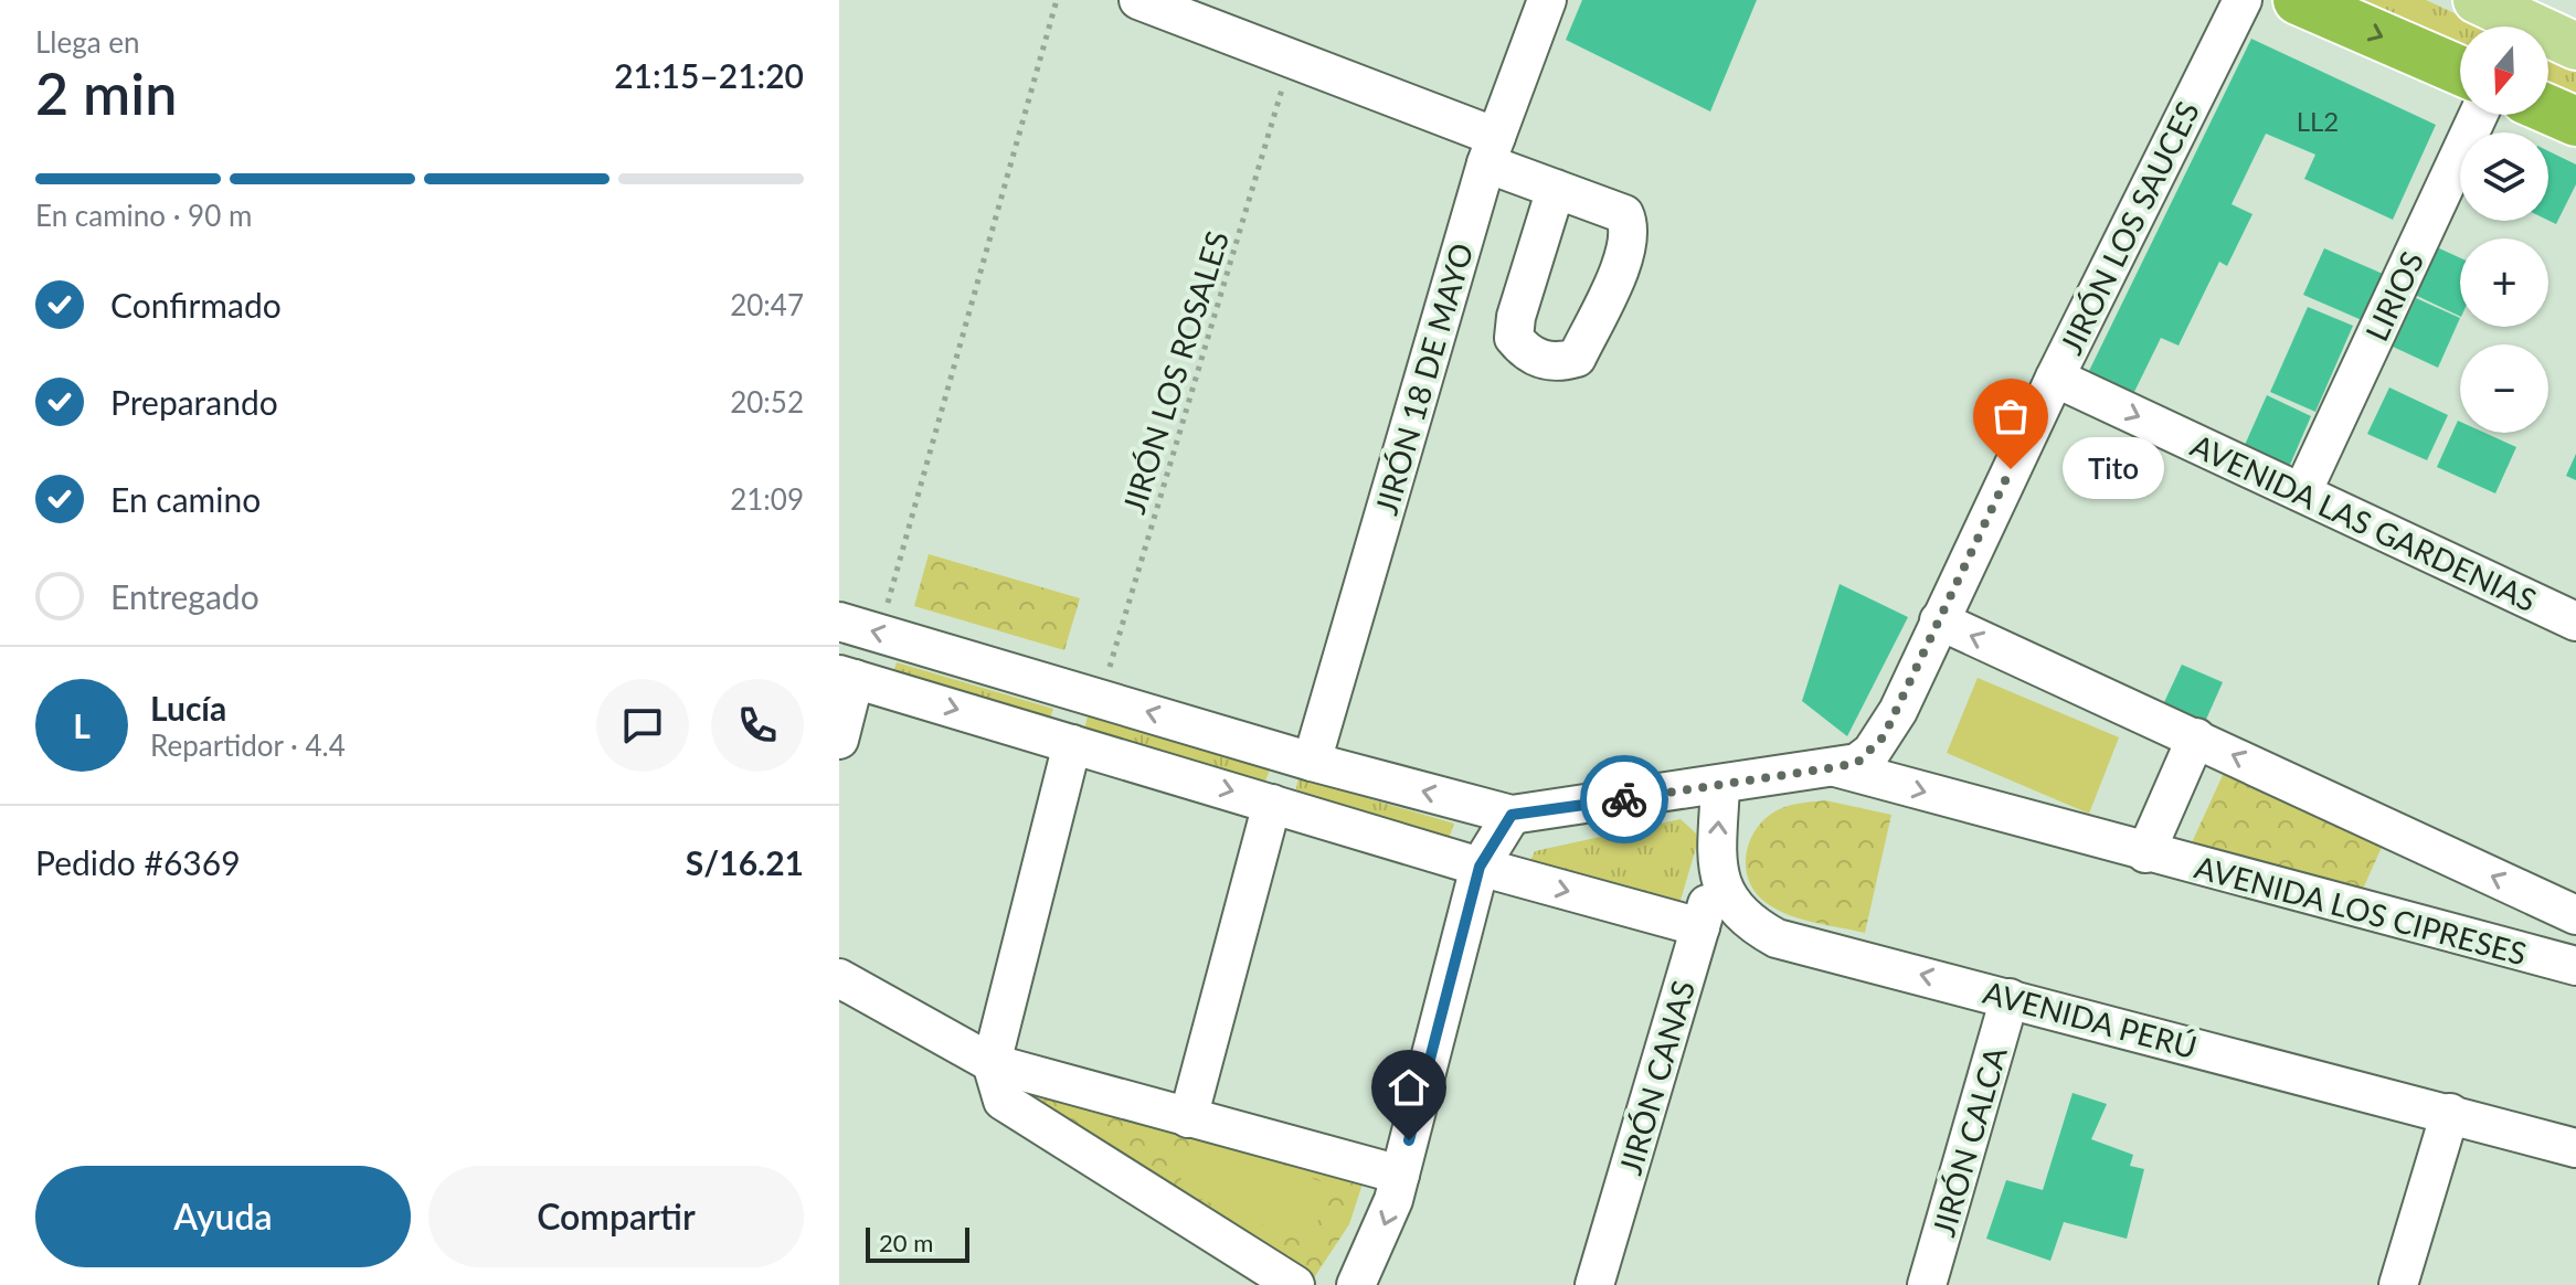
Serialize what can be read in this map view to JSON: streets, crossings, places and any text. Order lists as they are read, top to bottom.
{
  "streets": {
    "street": [
      "JIRÓN LOS SAUCES",
      "LIRIOS",
      "JIRÓN 18 DE MAYO",
      "AVENIDA LAS GARDENIAS",
      "AVENIDA LOS CIPRESES",
      "AVENIDA PERÚ",
      "JIRÓN CANAS",
      "JIRÓN CALCA"
    ],
    "path": ["JIRÓN LOS ROSALES"]
  },
  "crossings": [
    ["JIRÓN LOS SAUCES", "AVENIDA LAS GARDENIAS"],
    ["JIRÓN LOS SAUCES", "AVENIDA LOS CIPRESES"],
    ["LIRIOS", "AVENIDA LAS GARDENIAS"],
    ["AVENIDA PERÚ", "JIRÓN CANAS"],
    ["AVENIDA PERÚ", "JIRÓN CALCA"]
  ],
  "one_way": ["AVENIDA LAS GARDENIAS"],
  "places": ["Tito"],
  "house_numbers": ["LL2"],
  "scale_bar": "20 m",
  "north": "bottom",
  "page": {
    "heading": ["2 min", "Llega en", "21:15–21:20"],
    "panel": [
      "Lucía",
      "Repartidor · 4.4",
      "Pedido #6369",
      "S/16.21"
    ],
    "map_buttons": ["+", "−"],
    "bar": "En camino · 90 m",
    "list": [
      ["Confirmado", "20:47"],
      ["Preparando", "20:52"],
      ["En camino", "21:09"],
      "Entregado"
    ],
    "bubble": "Tito",
    "round": "L",
    "buttons": ["Ayuda", "Compartir"],
    "scale": "20 m"
  }
}
